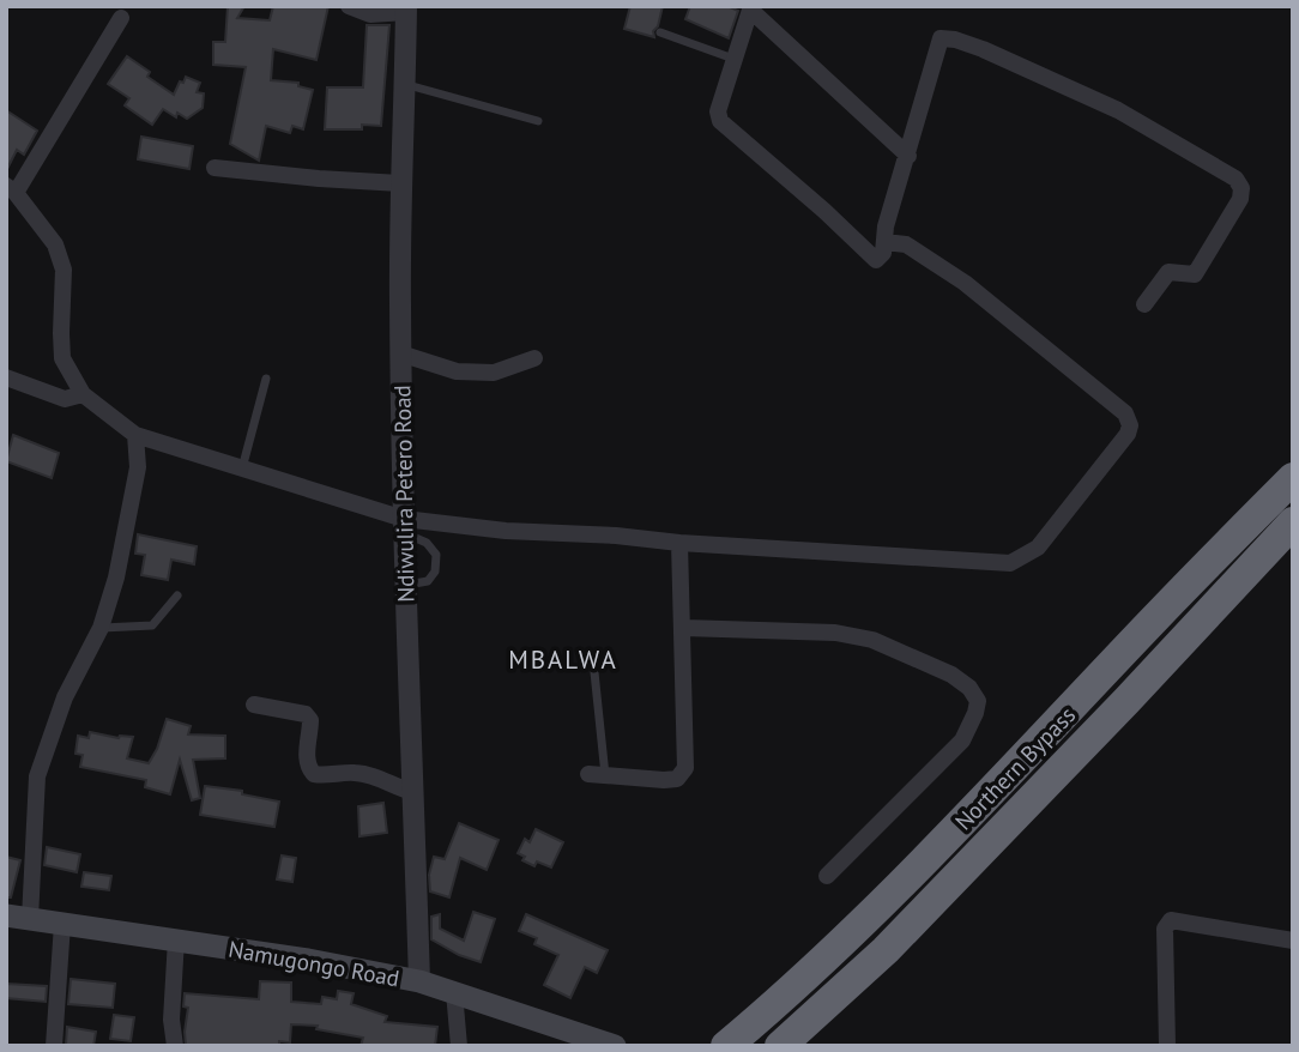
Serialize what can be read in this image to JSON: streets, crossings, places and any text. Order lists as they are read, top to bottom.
{
  "streets": {
    "highway": ["Northern Bypass"],
    "main road": ["Namugongo Road"],
    "street": ["Ndiwulira Petero Road"]
  },
  "crossings": [
    ["Ndiwulira Petero Road", "Namugongo Road"]
  ],
  "districts": ["MBALWA"]
}
